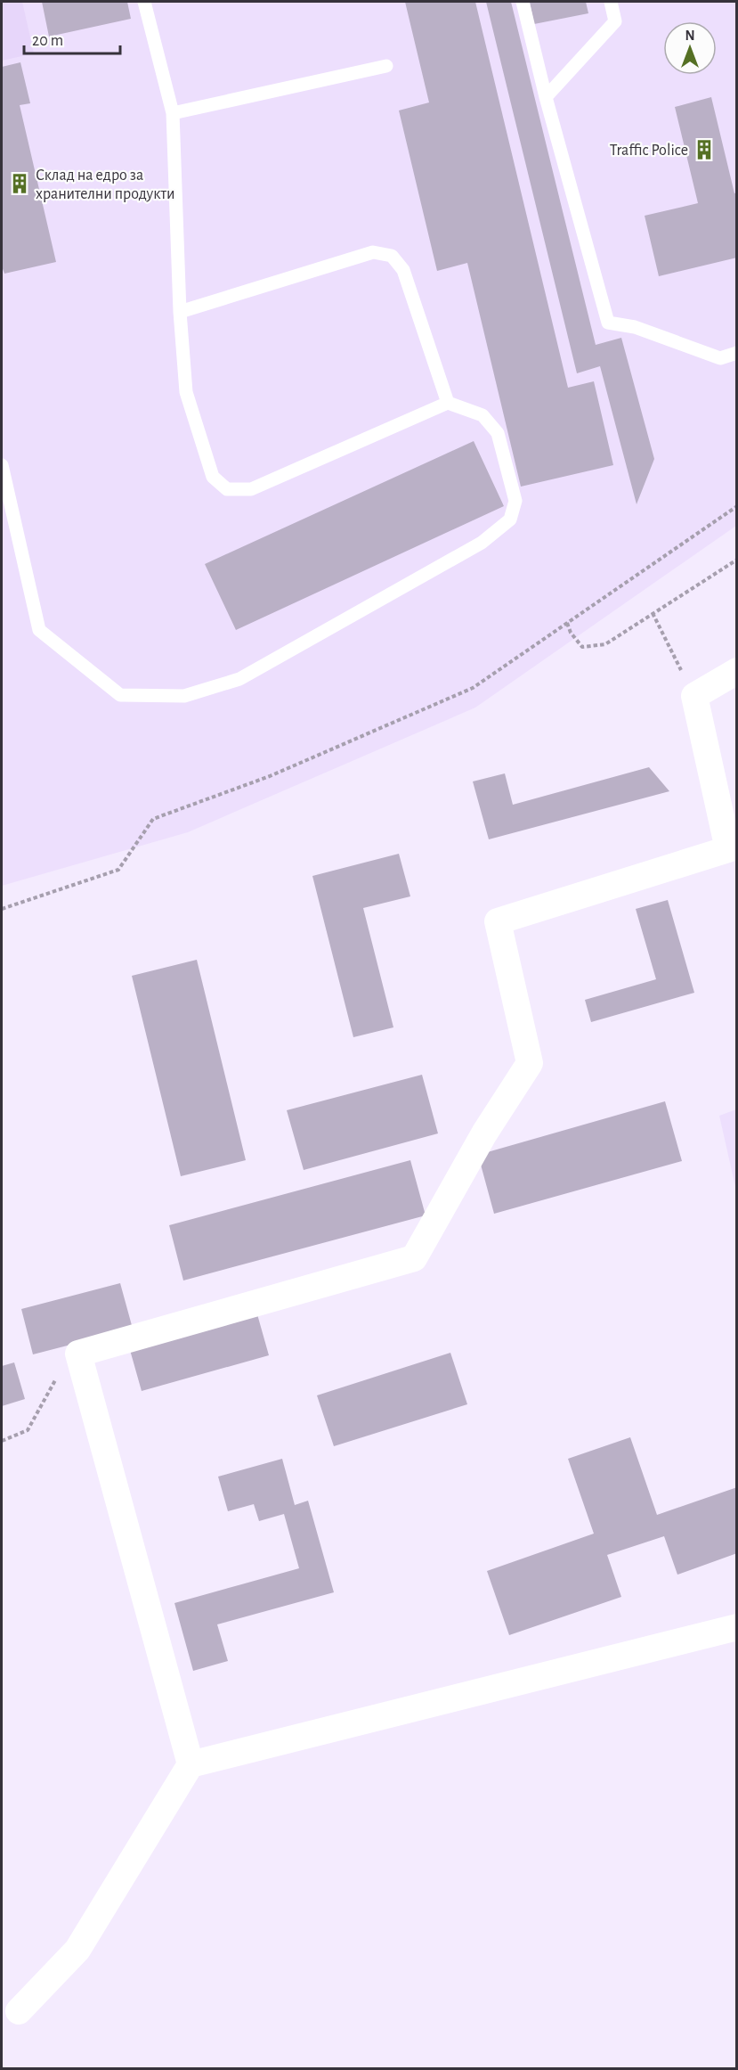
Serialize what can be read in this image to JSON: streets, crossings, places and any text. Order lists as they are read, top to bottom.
{
  "places": {
    "building": ["Traffic Police", "Склад на едро за хранителни продукти"]
  },
  "scale_bar": "20 m",
  "north": "top"
}
